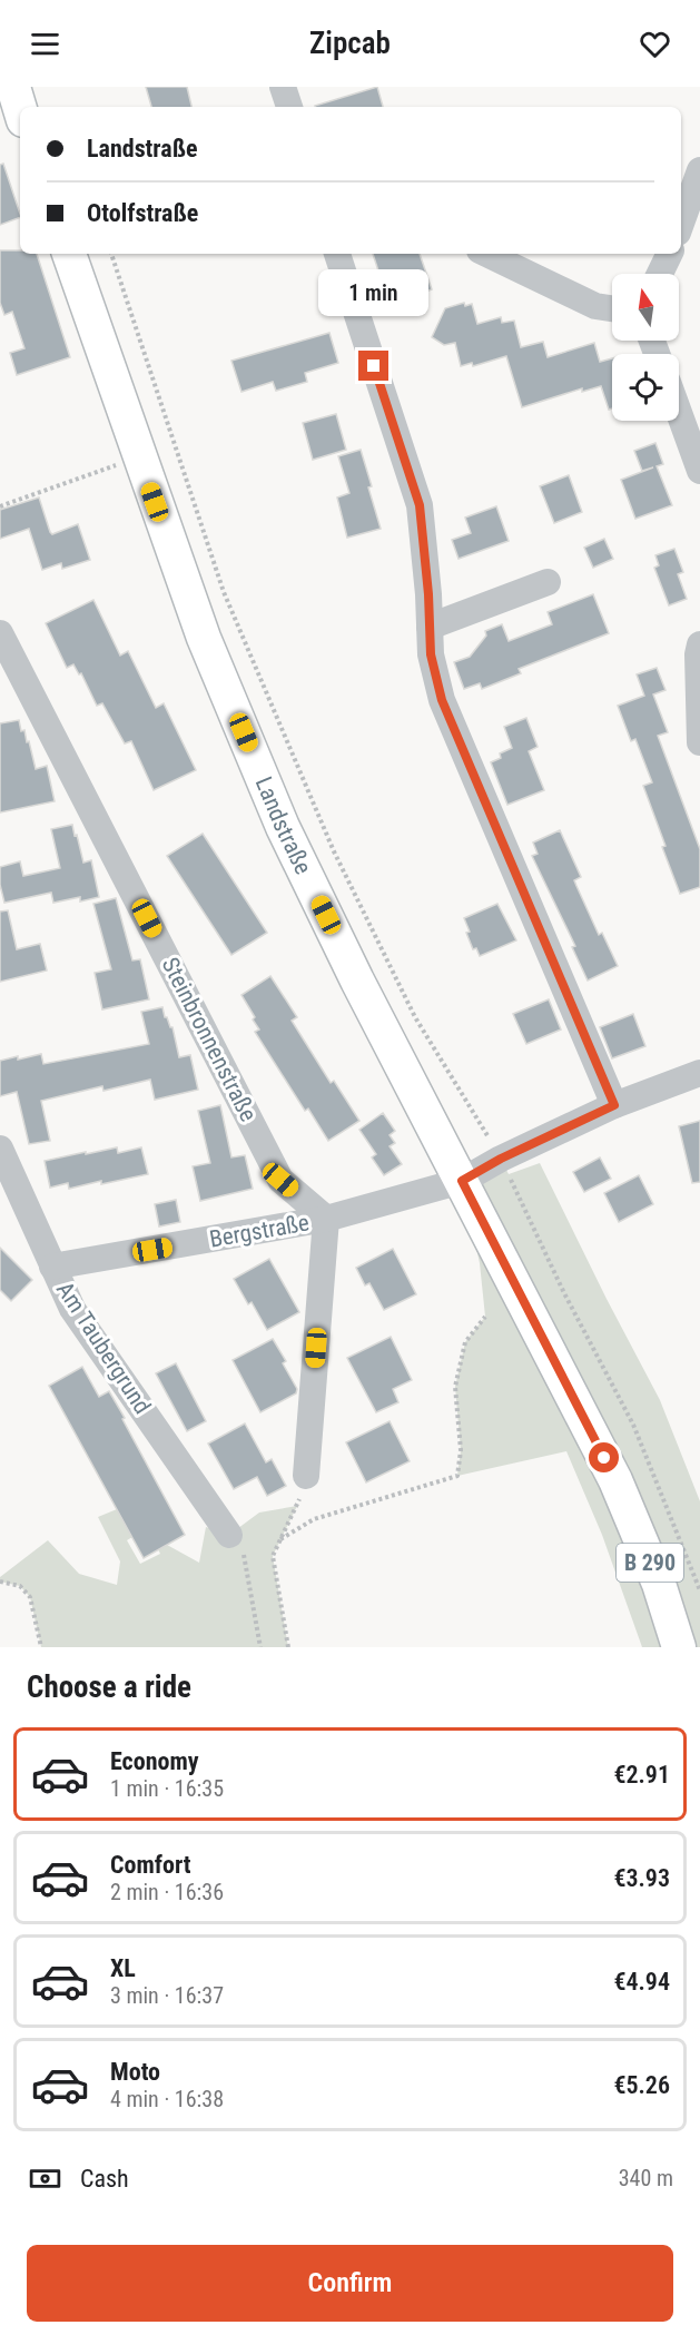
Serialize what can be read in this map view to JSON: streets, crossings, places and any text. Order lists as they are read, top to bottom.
{
  "streets": {
    "main road": ["Landstraße", "B 290"],
    "street": ["Steinbronnenstraße", "Bergstraße", "Am Taubergrund"]
  },
  "crossings": [
    ["Landstraße", "Bergstraße"],
    ["Steinbronnenstraße", "Bergstraße"],
    ["Bergstraße", "Am Taubergrund"]
  ],
  "north": "top",
  "page": {
    "header": "Zipcab",
    "banner": ["Landstraße", "Otolfstraße"],
    "bubble": "1 min",
    "heading": "Choose a ride",
    "list": [
      {
        "name": "Economy",
        "note": "1 min · 16:35",
        "value": "€2.91"
      },
      {
        "name": "Comfort",
        "note": "2 min · 16:36",
        "value": "€3.93"
      },
      {
        "name": "XL",
        "note": "3 min · 16:37",
        "value": "€4.94"
      },
      {
        "name": "Moto",
        "note": "4 min · 16:38",
        "value": "€5.26"
      }
    ],
    "pay": ["Cash", "340 m"],
    "buttons": "Confirm"
  }
}
